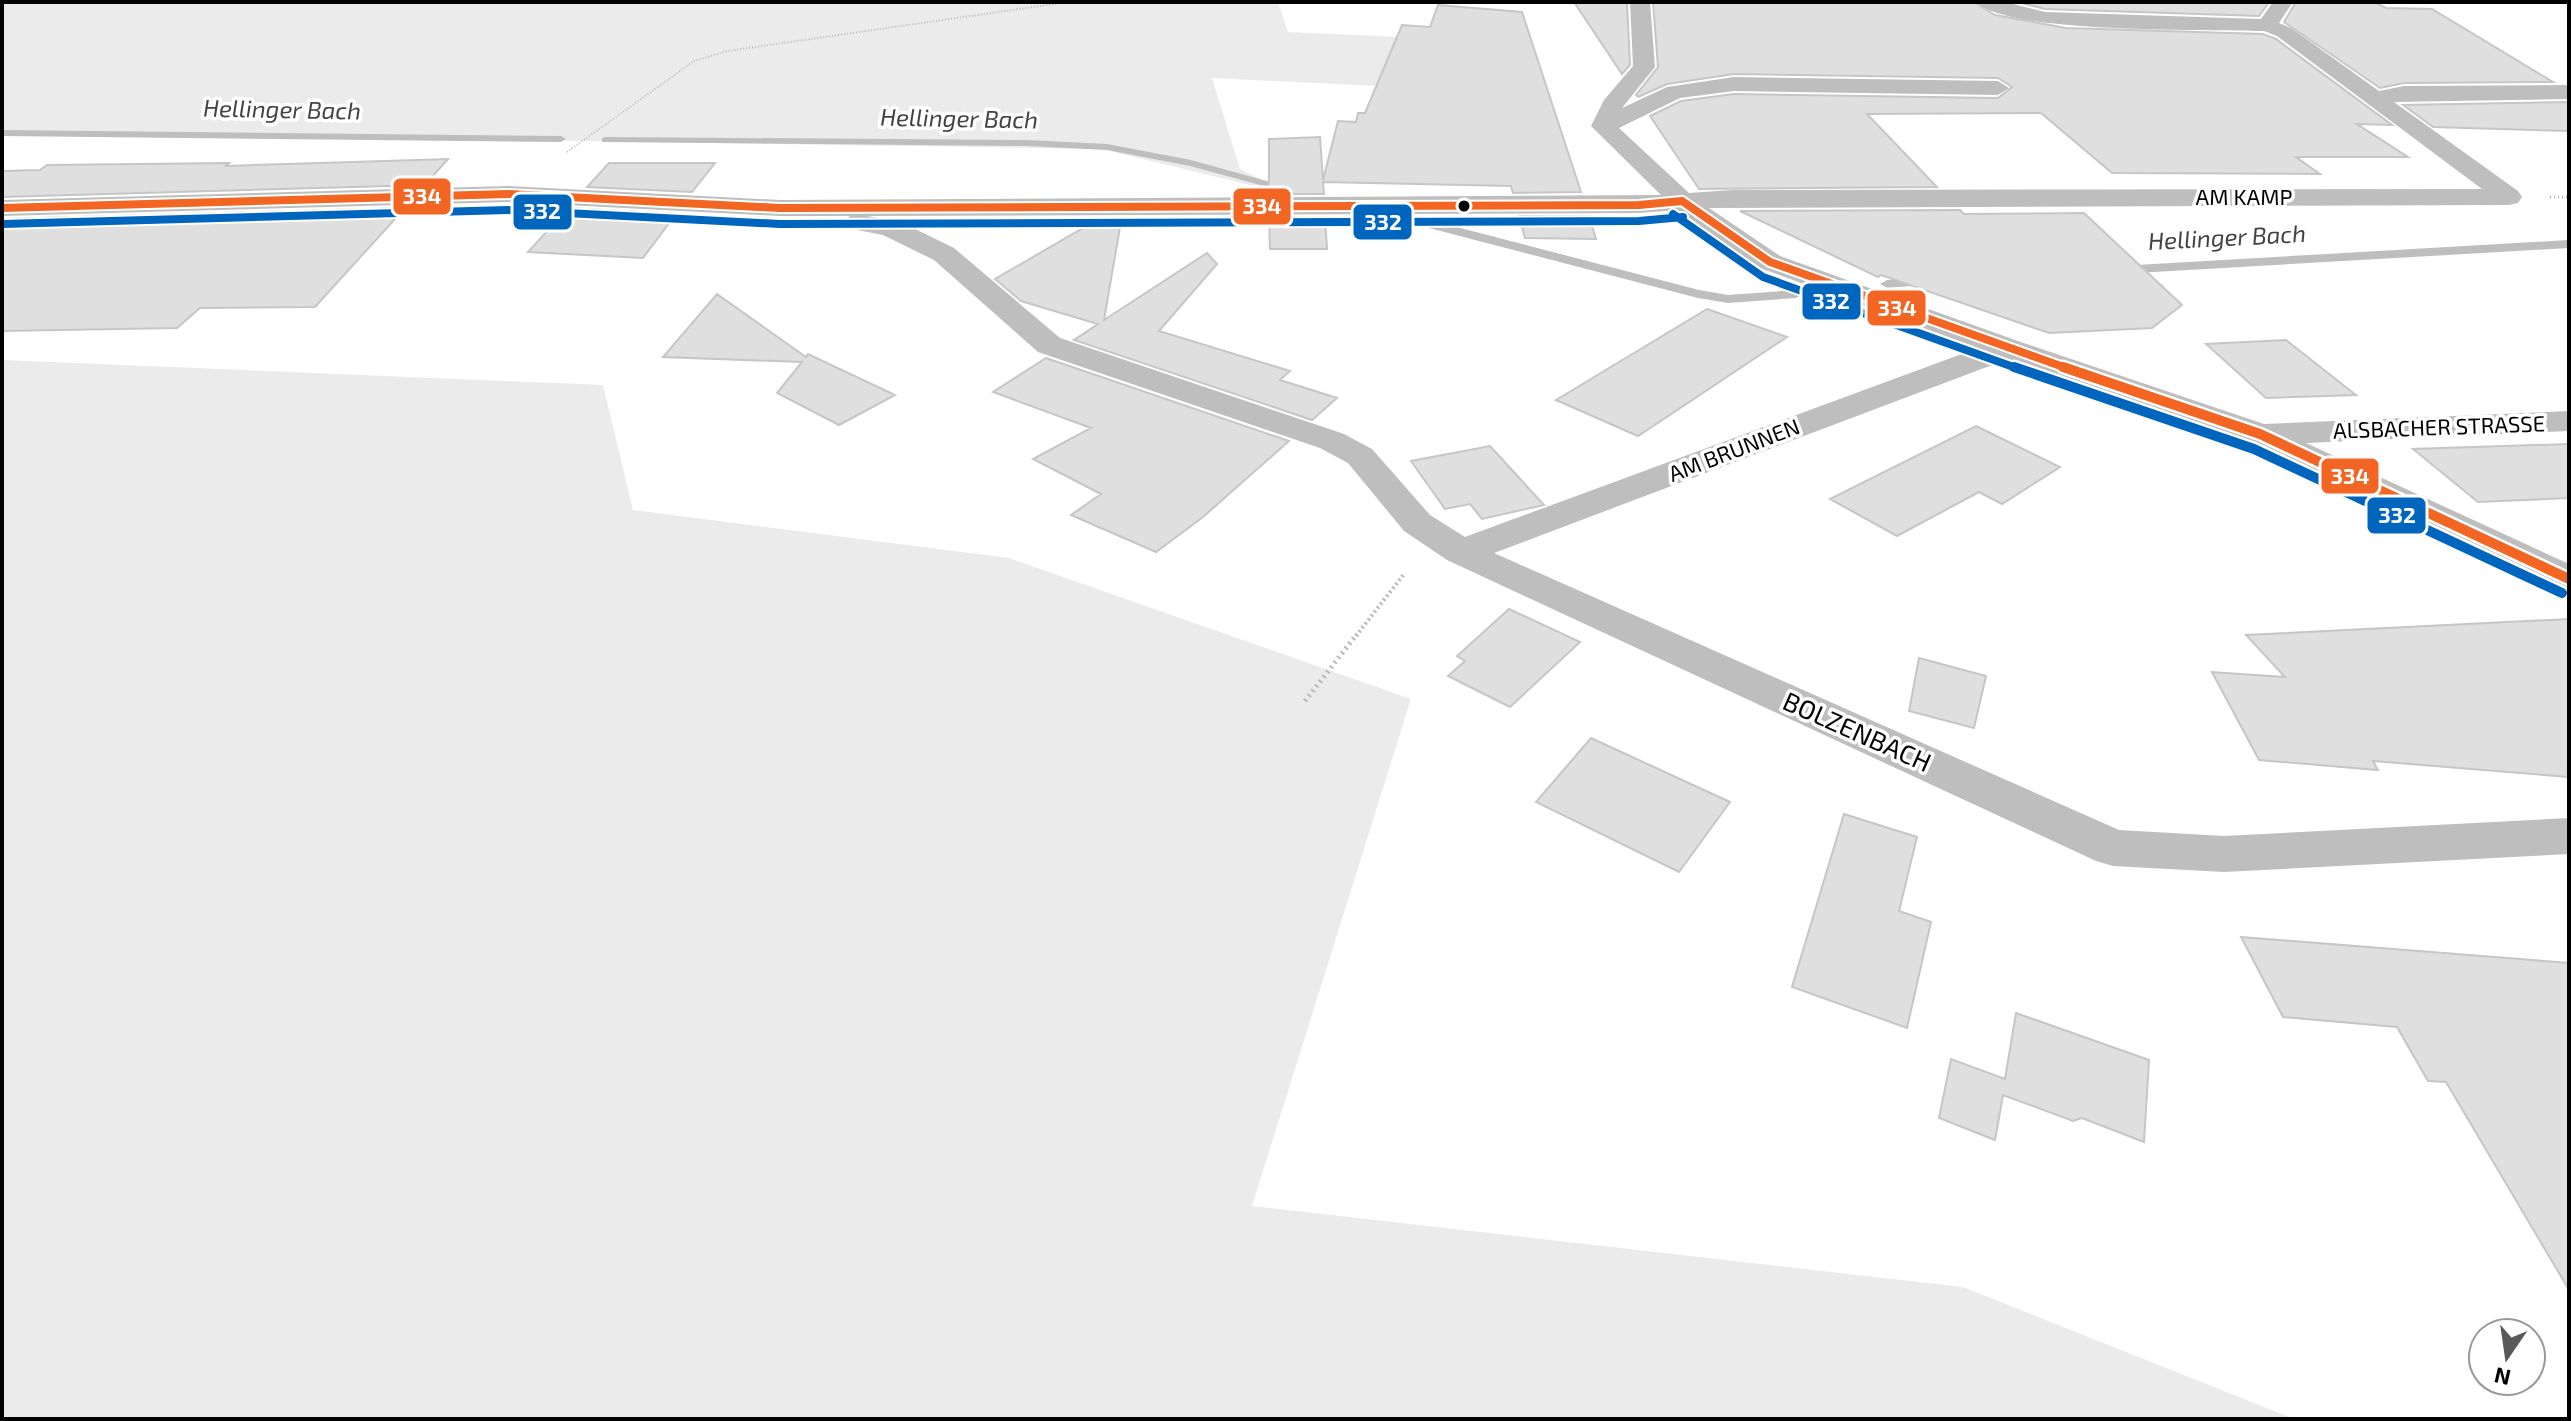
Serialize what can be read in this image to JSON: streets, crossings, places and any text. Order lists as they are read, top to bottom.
{
  "streets": {
    "street": [
      "AM KAMP",
      "ALSBACHER STRASSE",
      "AM BRUNNEN",
      "BOLZENBACH"
    ]
  },
  "crossings": [
    ["AM KAMP", "ALSBACHER STRASSE"],
    ["ALSBACHER STRASSE", "AM BRUNNEN"],
    ["AM BRUNNEN", "BOLZENBACH"]
  ],
  "water": ["Hellinger Bach"],
  "lines": ["transit line 334", "transit line 332"],
  "north": "bottom"
}
